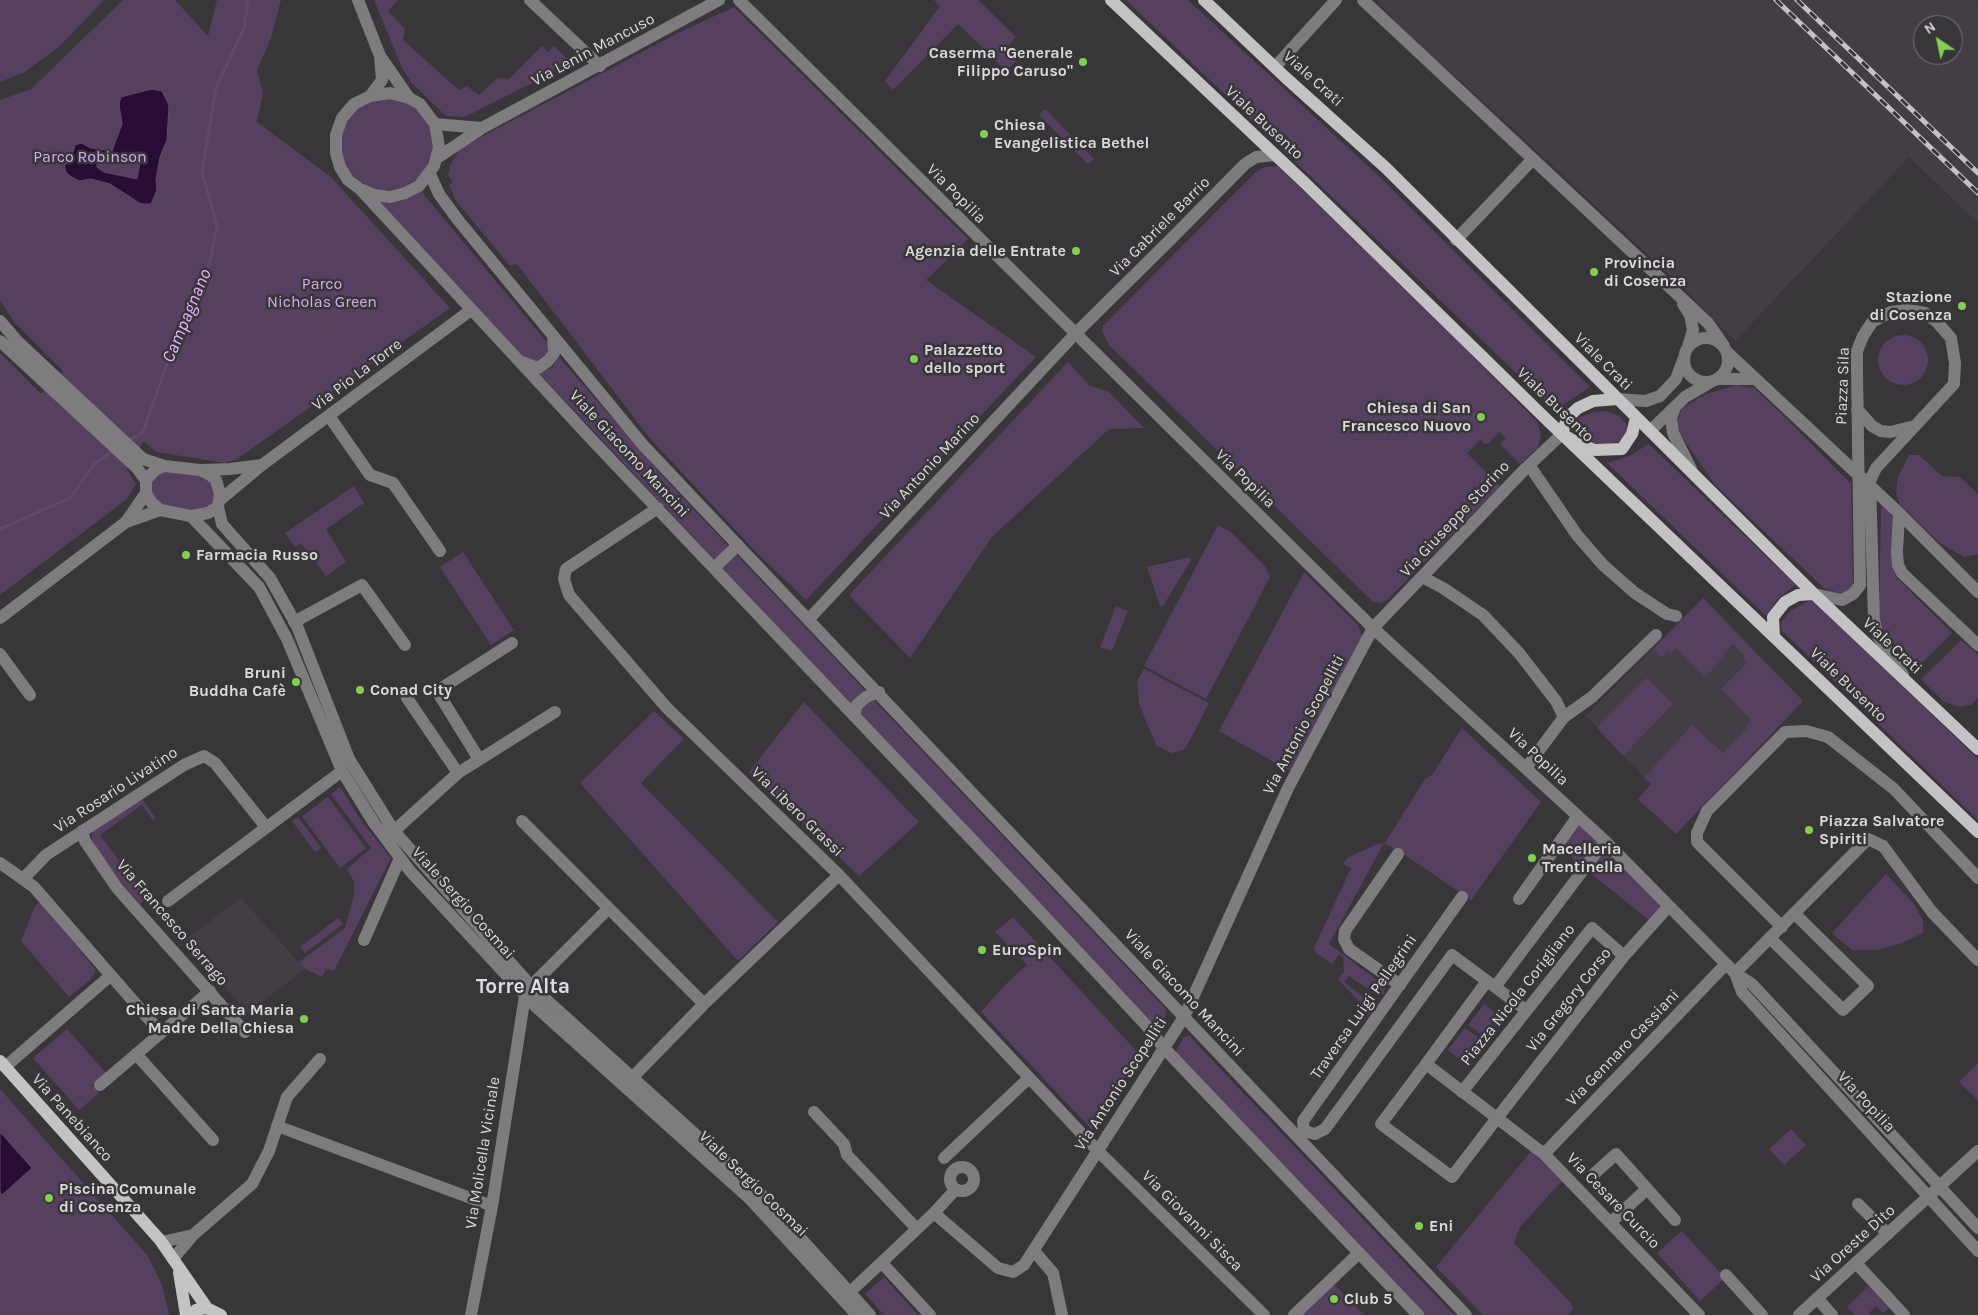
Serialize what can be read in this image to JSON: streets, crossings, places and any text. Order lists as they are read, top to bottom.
{
  "streets": {
    "main road": ["Viale Crati", "Viale Busento", "Via Panebianco"],
    "street": [
      "Via Lenin Mancuso",
      "Via Popilia",
      "Via Gabriele Barrio",
      "Via Pio La Torre",
      "Piazza Sila",
      "Viale Giacomo Mancini",
      "Via Antonio Marino",
      "Via Giuseppe Storino",
      "Via Antonio Scopelliti",
      "Via Rosario Livatino",
      "Via Libero Grassi",
      "Viale Sergio Cosmai",
      "Via Francesco Serrago",
      "Piazza Nicola Corigliano",
      "Via Gregory Corso",
      "Traversa Luigi Pellegrini",
      "Via Gennaro Cassiani",
      "Via Molicella Vicinale",
      "Via Cesare Curcio",
      "Via Giovanni Sisca",
      "Via Oreste Dito"
    ]
  },
  "crossings": [
    ["Via Lenin Mancuso", "Viale Giacomo Mancini"],
    ["Viale Crati", "Viale Busento"],
    ["Viale Crati", "Piazza Sila"],
    ["Viale Crati", "Via Giuseppe Storino"],
    ["Viale Busento", "Via Gabriele Barrio"],
    ["Viale Busento", "Via Giuseppe Storino"],
    ["Via Popilia", "Via Gabriele Barrio"],
    ["Via Popilia", "Via Antonio Marino"],
    ["Via Popilia", "Via Giuseppe Storino"],
    ["Via Popilia", "Via Antonio Scopelliti"],
    ["Via Popilia", "Piazza Nicola Corigliano"],
    ["Via Popilia", "Via Gregory Corso"],
    ["Via Popilia", "Via Gennaro Cassiani"],
    ["Via Popilia", "Via Oreste Dito"],
    ["Via Gabriele Barrio", "Via Antonio Marino"],
    ["Via Pio La Torre", "Viale Giacomo Mancini"],
    ["Via Pio La Torre", "Viale Sergio Cosmai"],
    ["Viale Giacomo Mancini", "Via Antonio Marino"],
    ["Viale Giacomo Mancini", "Via Antonio Scopelliti"],
    ["Viale Giacomo Mancini", "Via Libero Grassi"],
    ["Viale Giacomo Mancini", "Traversa Luigi Pellegrini"],
    ["Via Giuseppe Storino", "Via Antonio Scopelliti"],
    ["Via Antonio Scopelliti", "Via Libero Grassi"],
    ["Via Antonio Scopelliti", "Via Giovanni Sisca"],
    ["Via Rosario Livatino", "Via Francesco Serrago"],
    ["Via Libero Grassi", "Via Giovanni Sisca"],
    ["Viale Sergio Cosmai", "Via Molicella Vicinale"],
    ["Piazza Nicola Corigliano", "Via Gregory Corso"],
    ["Piazza Nicola Corigliano", "Via Cesare Curcio"],
    ["Via Gregory Corso", "Via Cesare Curcio"],
    ["Via Gennaro Cassiani", "Via Cesare Curcio"]
  ],
  "districts": ["Torre Alta"],
  "water": ["Campagnano"],
  "parks": ["Parco Robinson", "Parco Nicholas Green"],
  "places": [
    "Caserma \"Generale Filippo Caruso\"",
    "Chiesa Evangelistica Bethel",
    "Agenzia delle Entrate",
    "Provincia di Cosenza",
    "Stazione di Cosenza",
    "Palazzetto dello sport",
    "Chiesa di San Francesco Nuovo",
    "Farmacia Russo",
    "Bruni Buddha Cafè",
    "Conad City",
    "Piazza Salvatore Spiriti",
    "Macelleria Trentinella",
    "EuroSpin",
    "Chiesa di Santa Maria Madre Della Chiesa",
    "Piscina Comunale di Cosenza",
    "Eni",
    "Club 5"
  ],
  "north": "top left"
}
